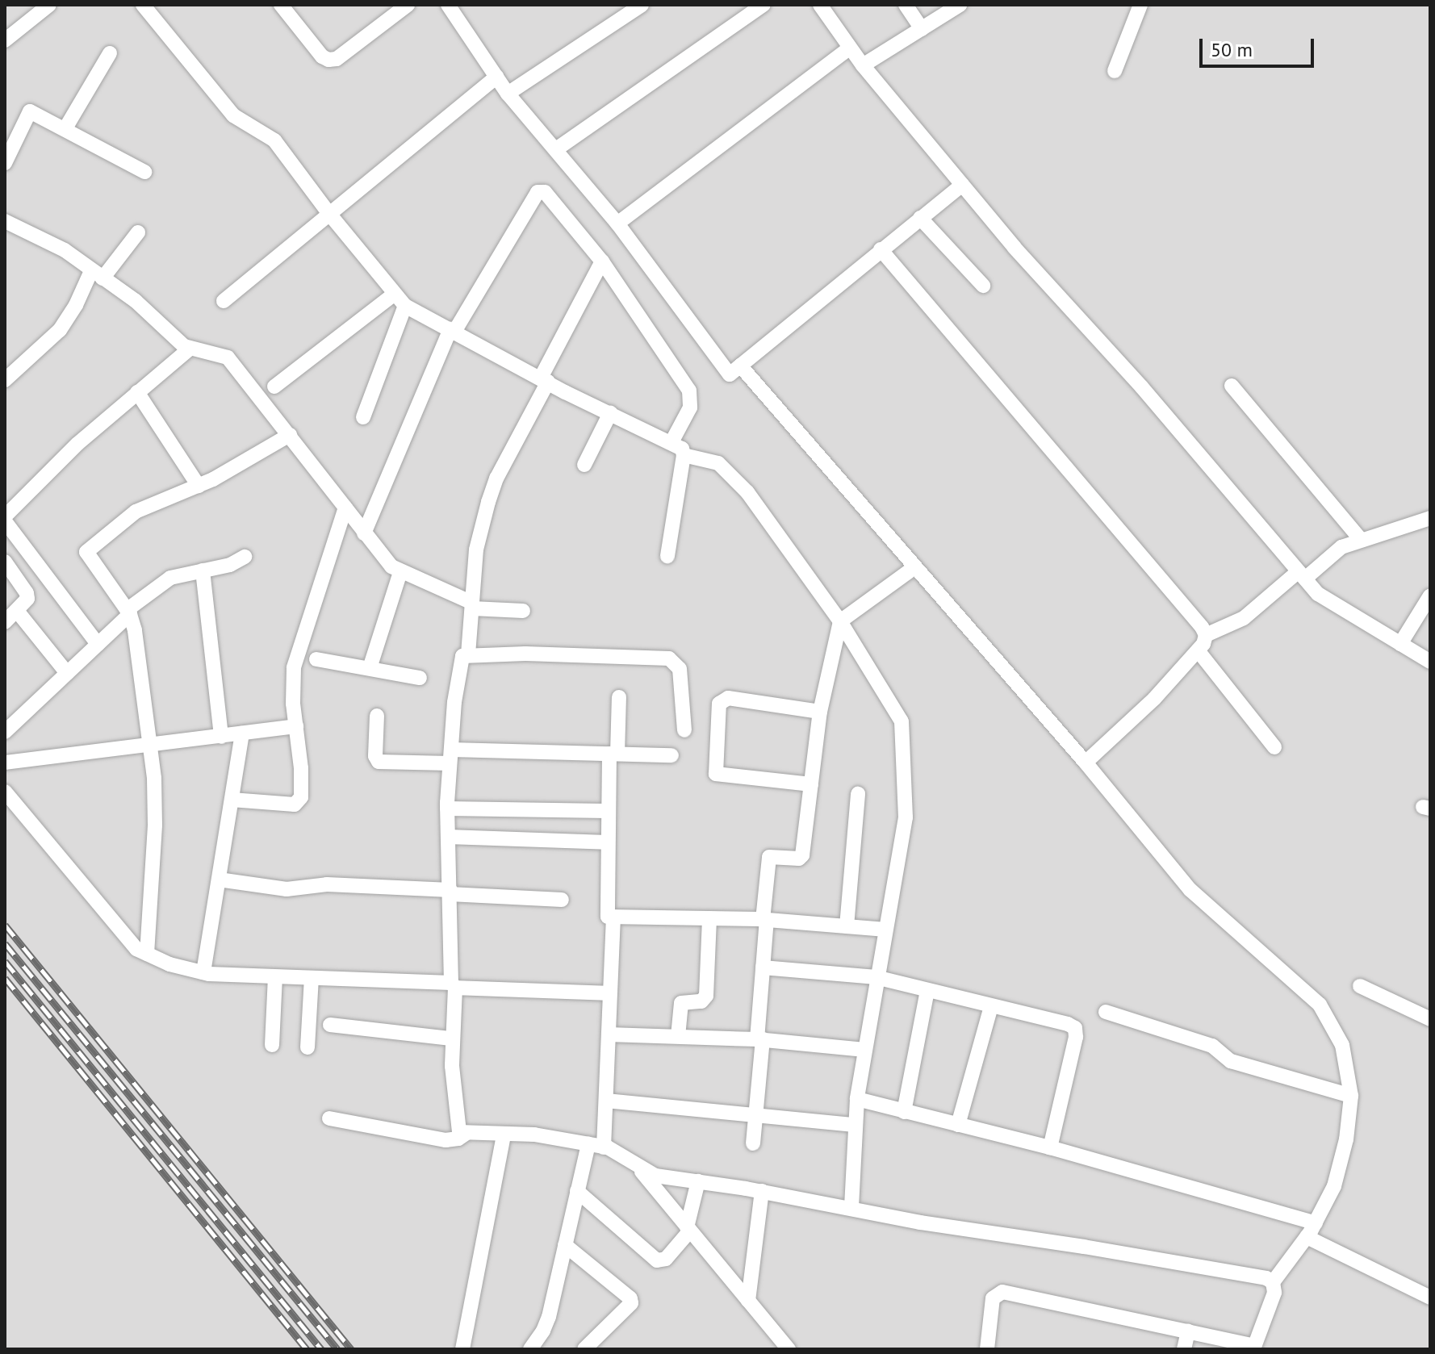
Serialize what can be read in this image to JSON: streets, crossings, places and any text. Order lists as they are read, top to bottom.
{
  "scale_bar": "50 m"
}
